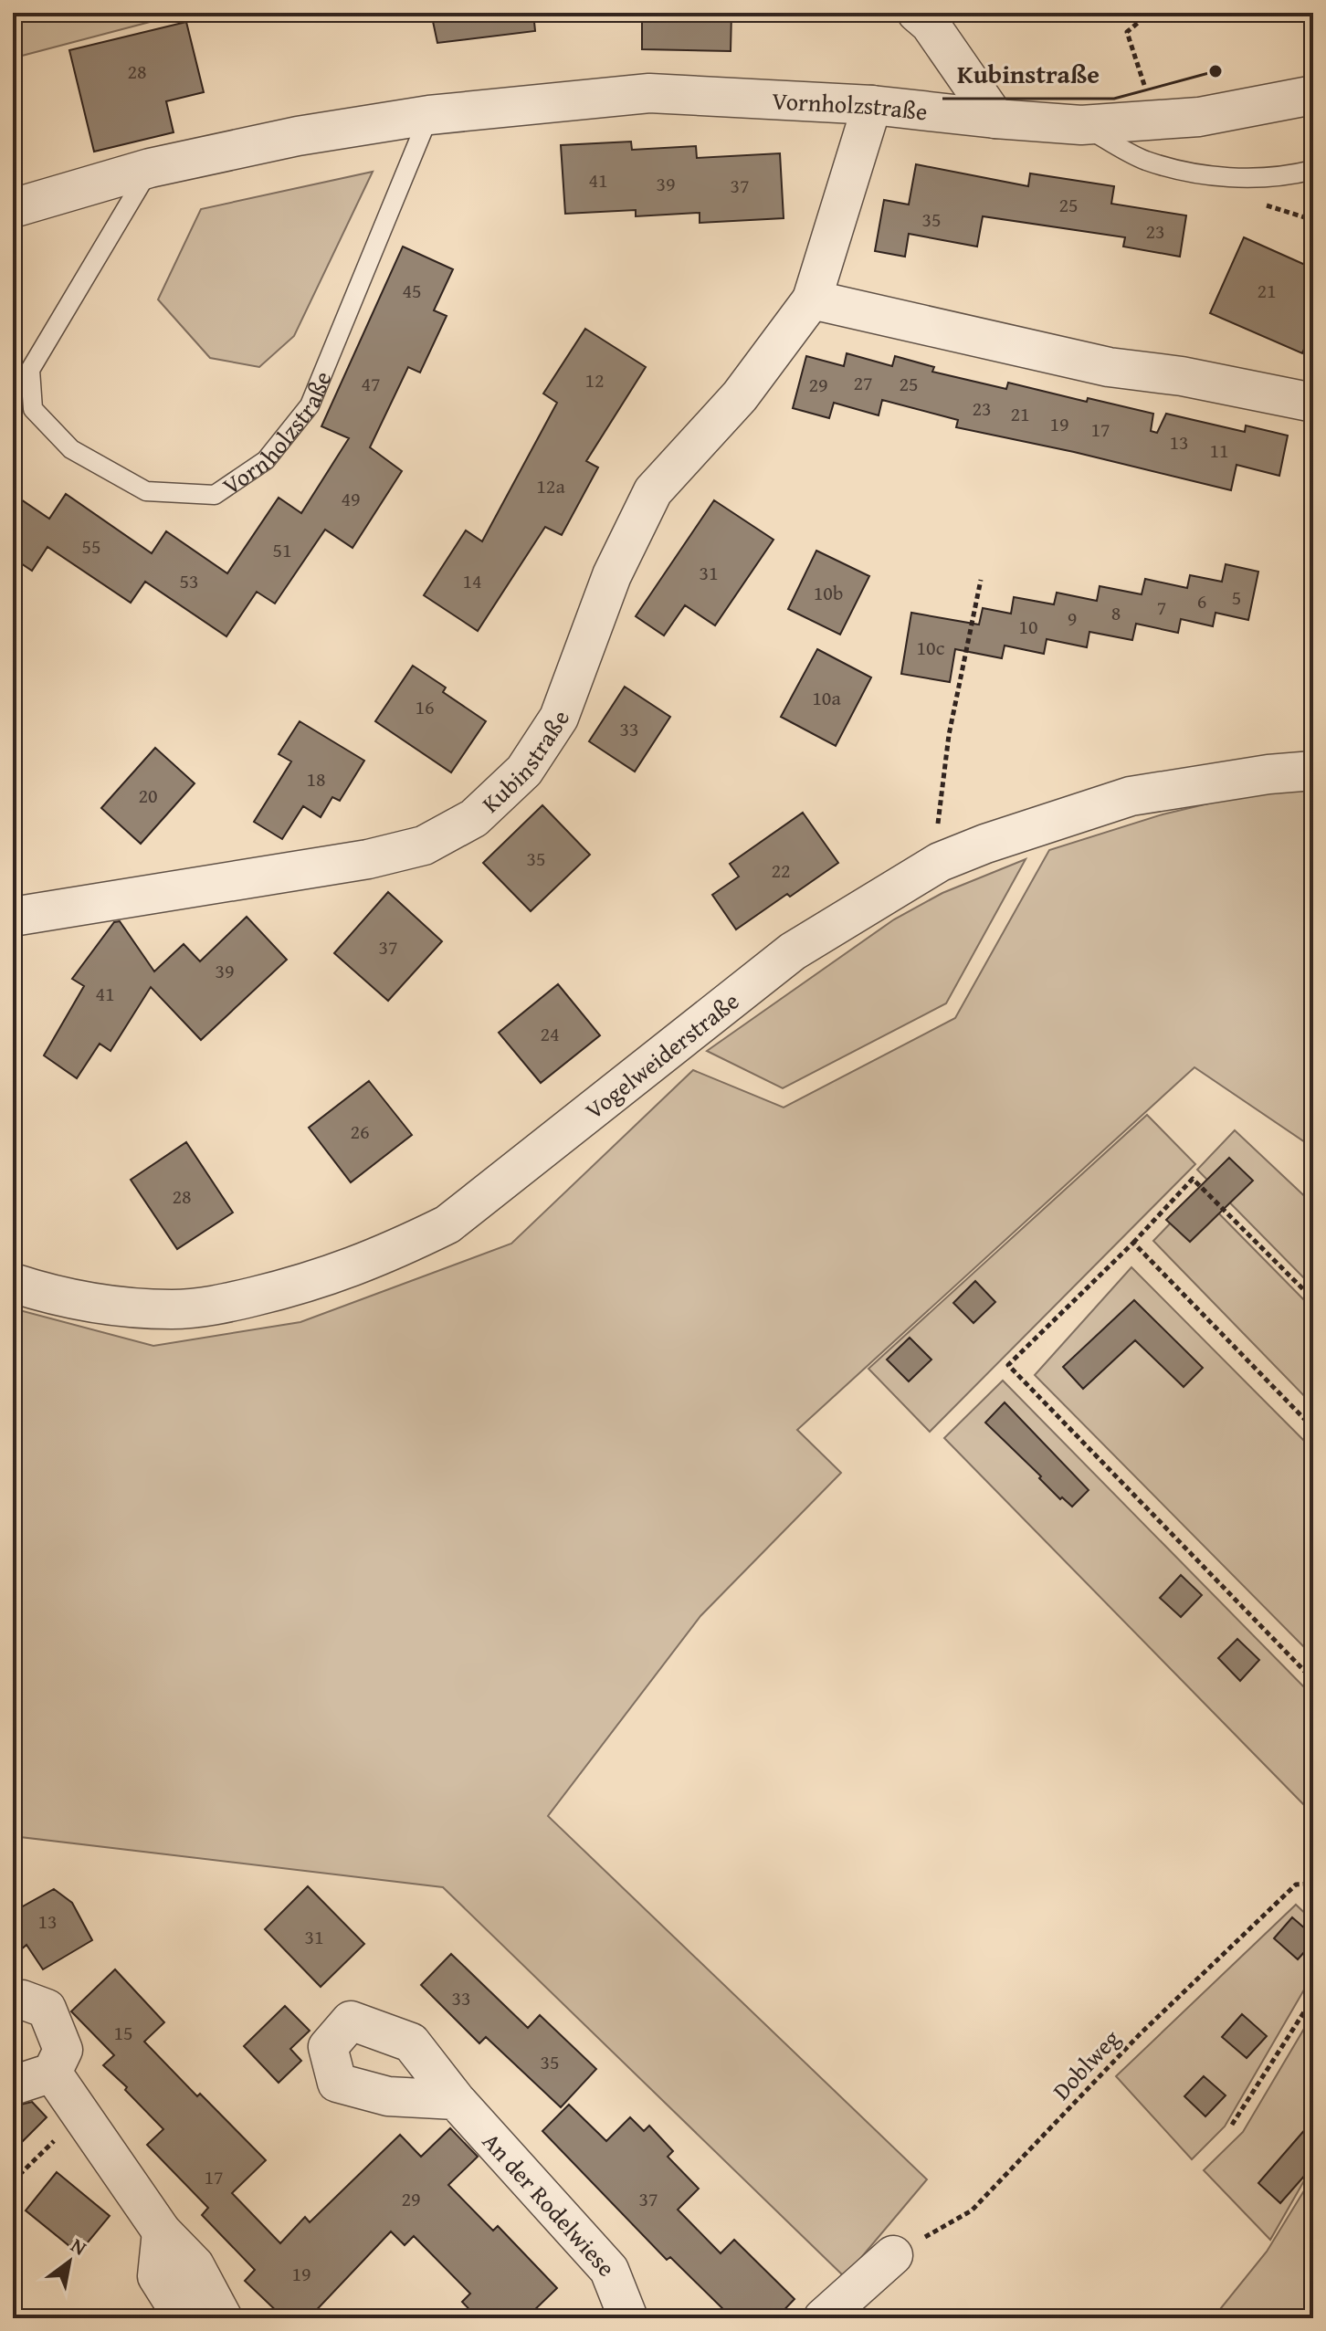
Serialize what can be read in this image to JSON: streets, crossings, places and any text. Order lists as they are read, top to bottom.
{
  "streets": {
    "street": [
      "Vornholzstraße",
      "Kubinstraße",
      "Vogelweiderstraße",
      "An der Rodelwiese"
    ],
    "path": ["Doblweg"]
  },
  "crossings": [
    ["Vornholzstraße", "Kubinstraße"]
  ],
  "places": ["Kubinstraße"],
  "house_numbers": [
    "28",
    "41",
    "39",
    "37",
    "25",
    "35",
    "23",
    "45",
    "21",
    "12",
    "27",
    "47",
    "25",
    "29",
    "23",
    "21",
    "19",
    "17",
    "13",
    "11",
    "12a",
    "49",
    "55",
    "51",
    "31",
    "53",
    "14",
    "10b",
    "5",
    "6",
    "7",
    "8",
    "9",
    "10",
    "10c",
    "10a",
    "16",
    "33",
    "18",
    "20",
    "35",
    "22",
    "37",
    "39",
    "41",
    "24",
    "26",
    "28",
    "13",
    "31",
    "33",
    "15",
    "35",
    "17",
    "29",
    "37",
    "19"
  ],
  "north": "top right"
}
